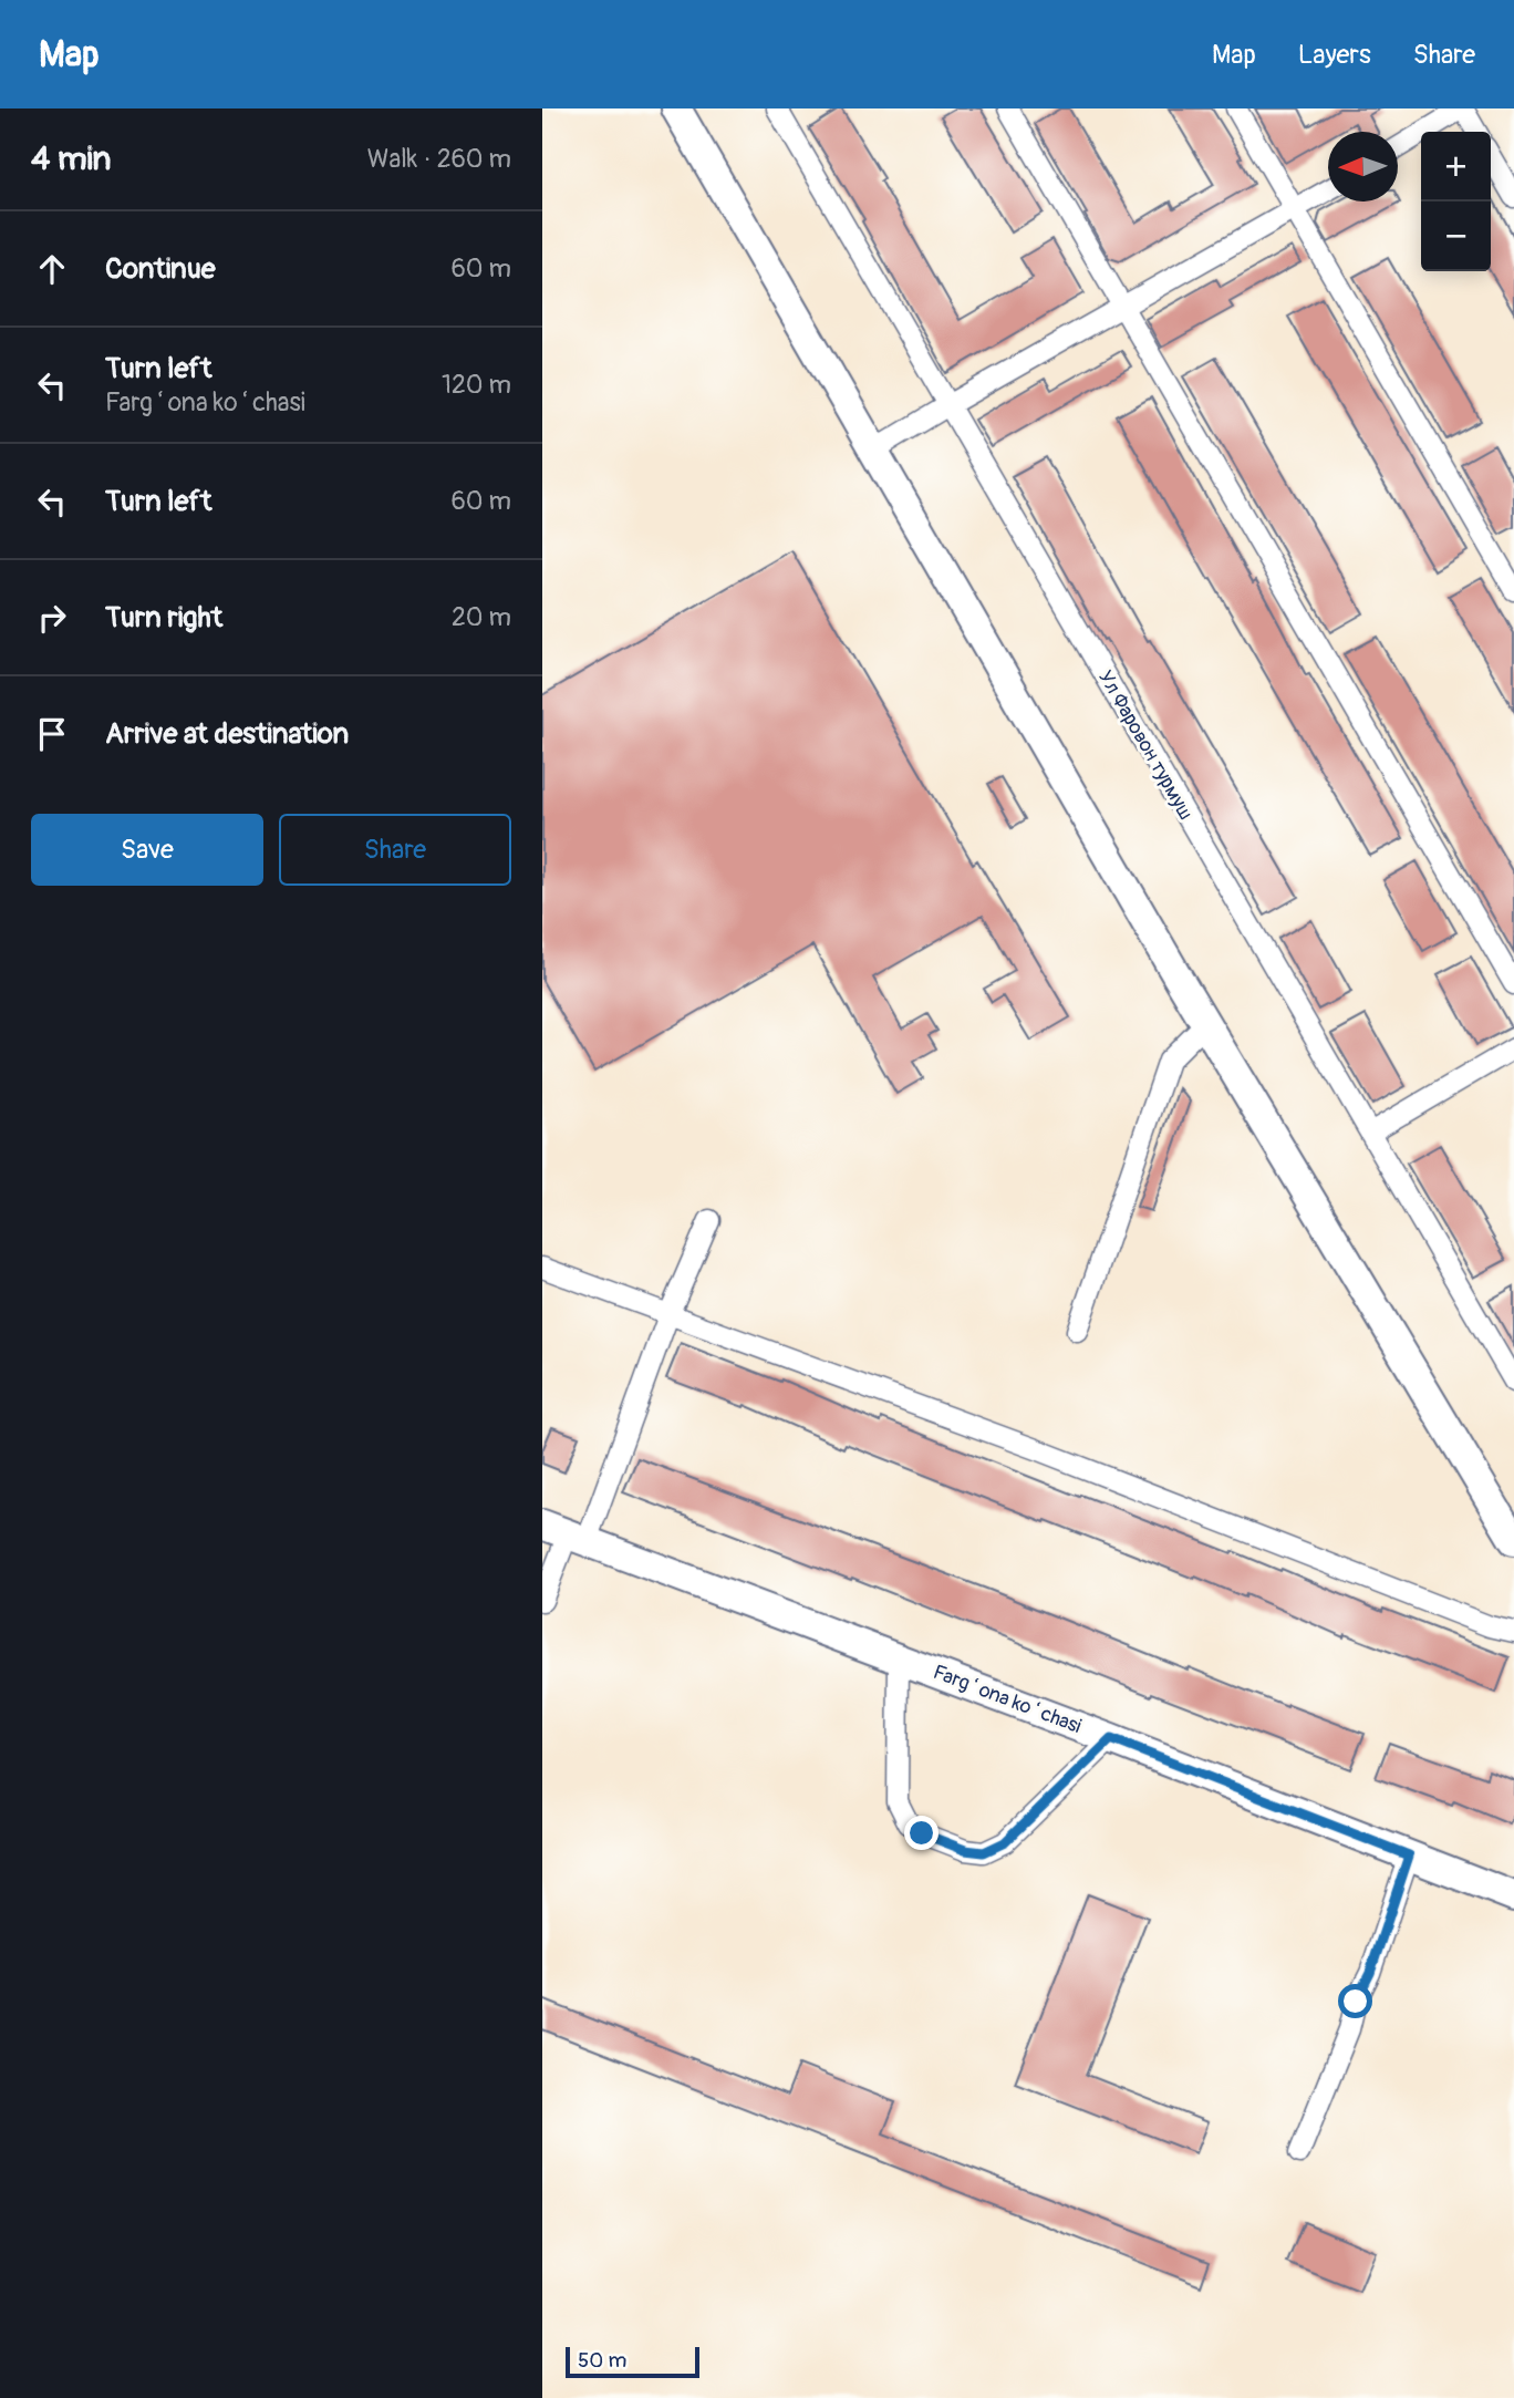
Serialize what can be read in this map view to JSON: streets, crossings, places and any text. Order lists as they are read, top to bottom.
{
  "streets": {
    "main road": ["Fargʻona koʻchasi"],
    "street": ["Ул Фаровон турмуш"]
  },
  "scale_bar": "50 m",
  "north": "left",
  "page": {
    "header": "Map",
    "nav": ["Map", "Layers", "Share"],
    "heading": ["4 min", "Walk · 260 m"],
    "map_buttons": ["+", "−"],
    "list": [
      ["Continue", "60 m"],
      ["Turn left", "Fargʻona koʻchasi", "120 m"],
      ["Turn left", "60 m"],
      ["Turn right", "20 m"],
      "Arrive at destination"
    ],
    "buttons": ["Save", "Share"],
    "scale": "50 m"
  }
}
